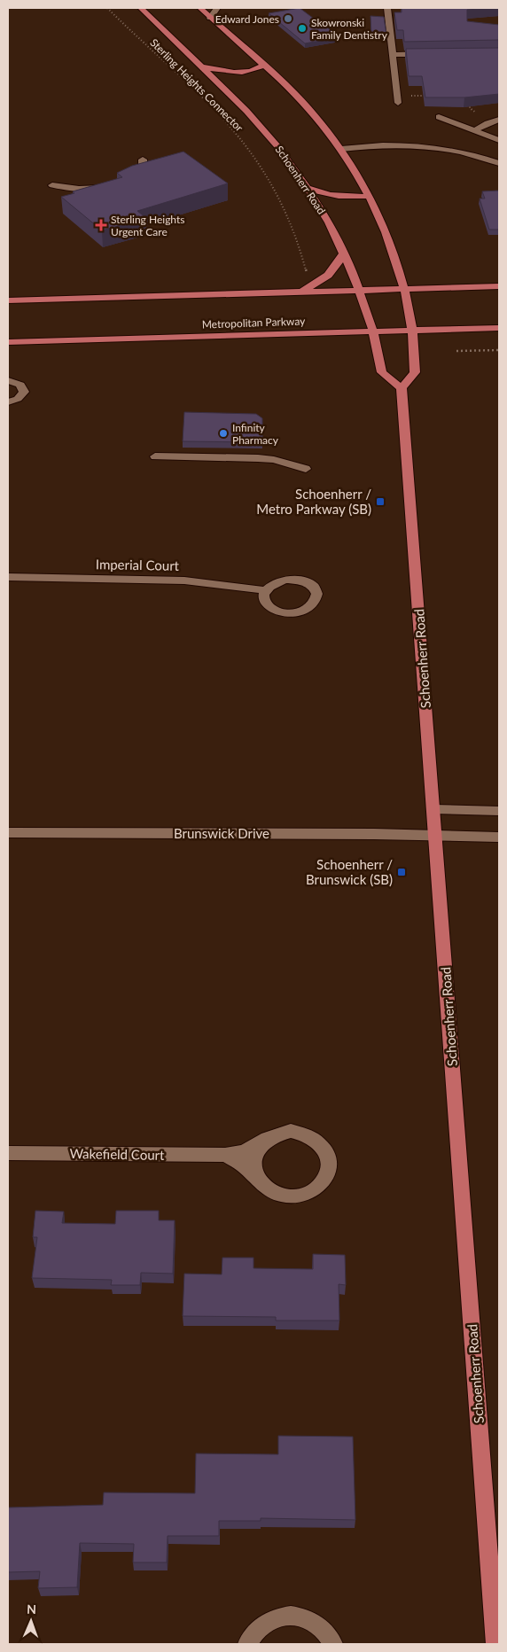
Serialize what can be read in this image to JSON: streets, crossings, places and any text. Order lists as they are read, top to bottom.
{
  "streets": {
    "main road": ["Schoenherr Road", "Metropolitan Parkway"],
    "street": ["Imperial Court", "Brunswick Drive", "Wakefield Court"],
    "path": ["Sterling Heights Connector"]
  },
  "crossings": [
    ["Schoenherr Road", "Metropolitan Parkway"],
    ["Schoenherr Road", "Brunswick Drive"]
  ],
  "places": {
    "other": ["Edward Jones", "Skowronski Family Dentistry", "Infinity Pharmacy"],
    "health": ["Sterling Heights Urgent Care"],
    "transit": ["Schoenherr / Metro Parkway (SB)", "Schoenherr / Brunswick (SB)"]
  },
  "north": "top"
}
